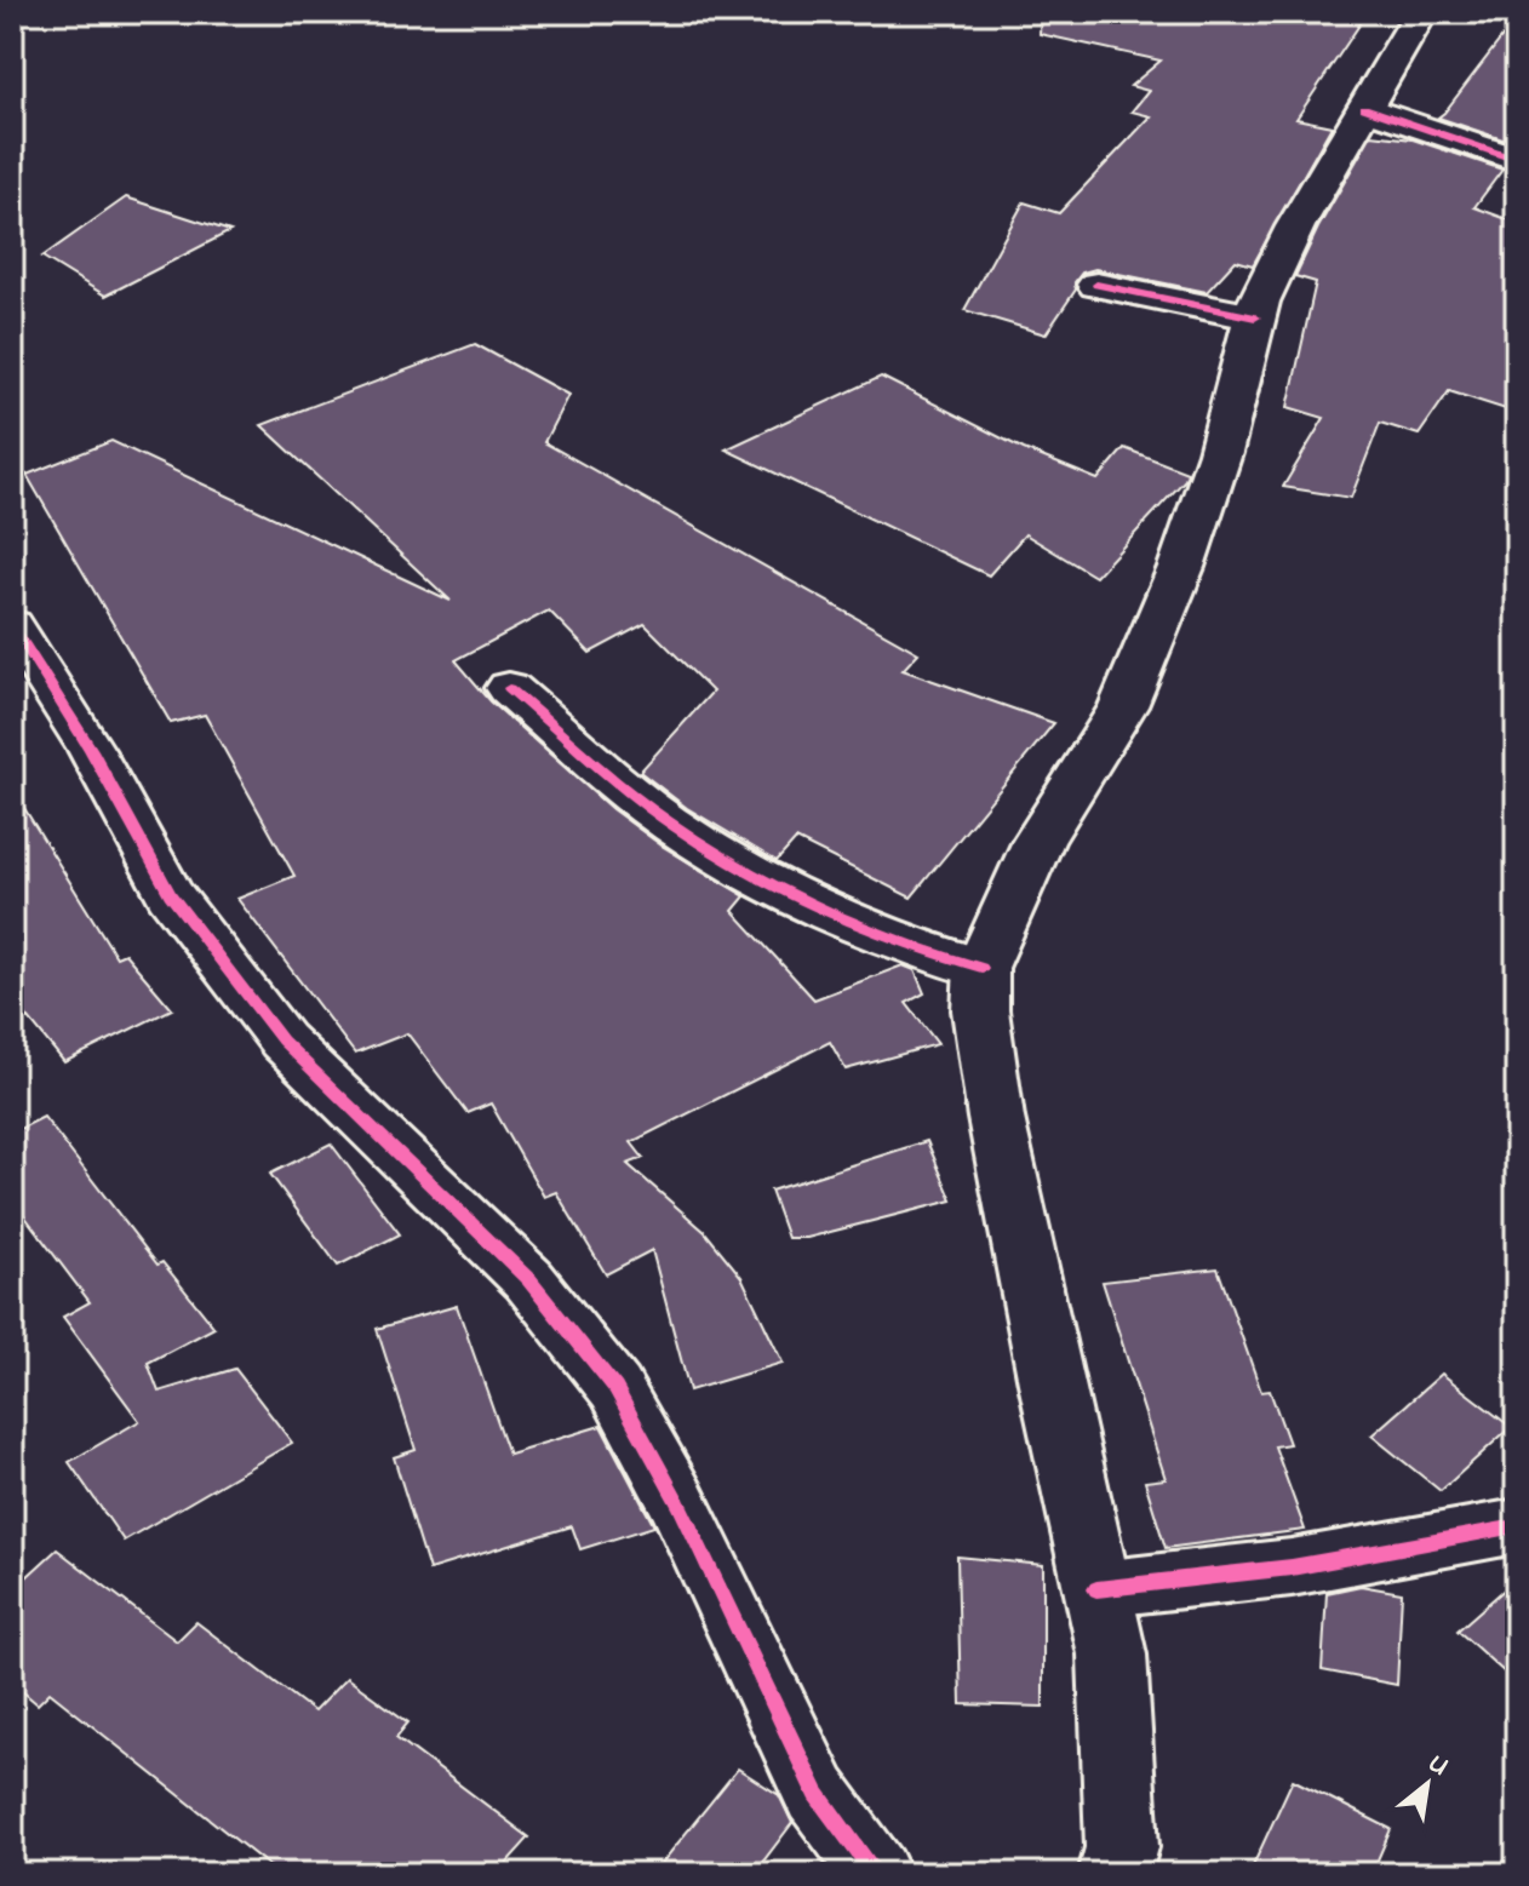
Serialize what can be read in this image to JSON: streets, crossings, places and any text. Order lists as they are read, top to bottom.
{
  "north": "top right"
}
